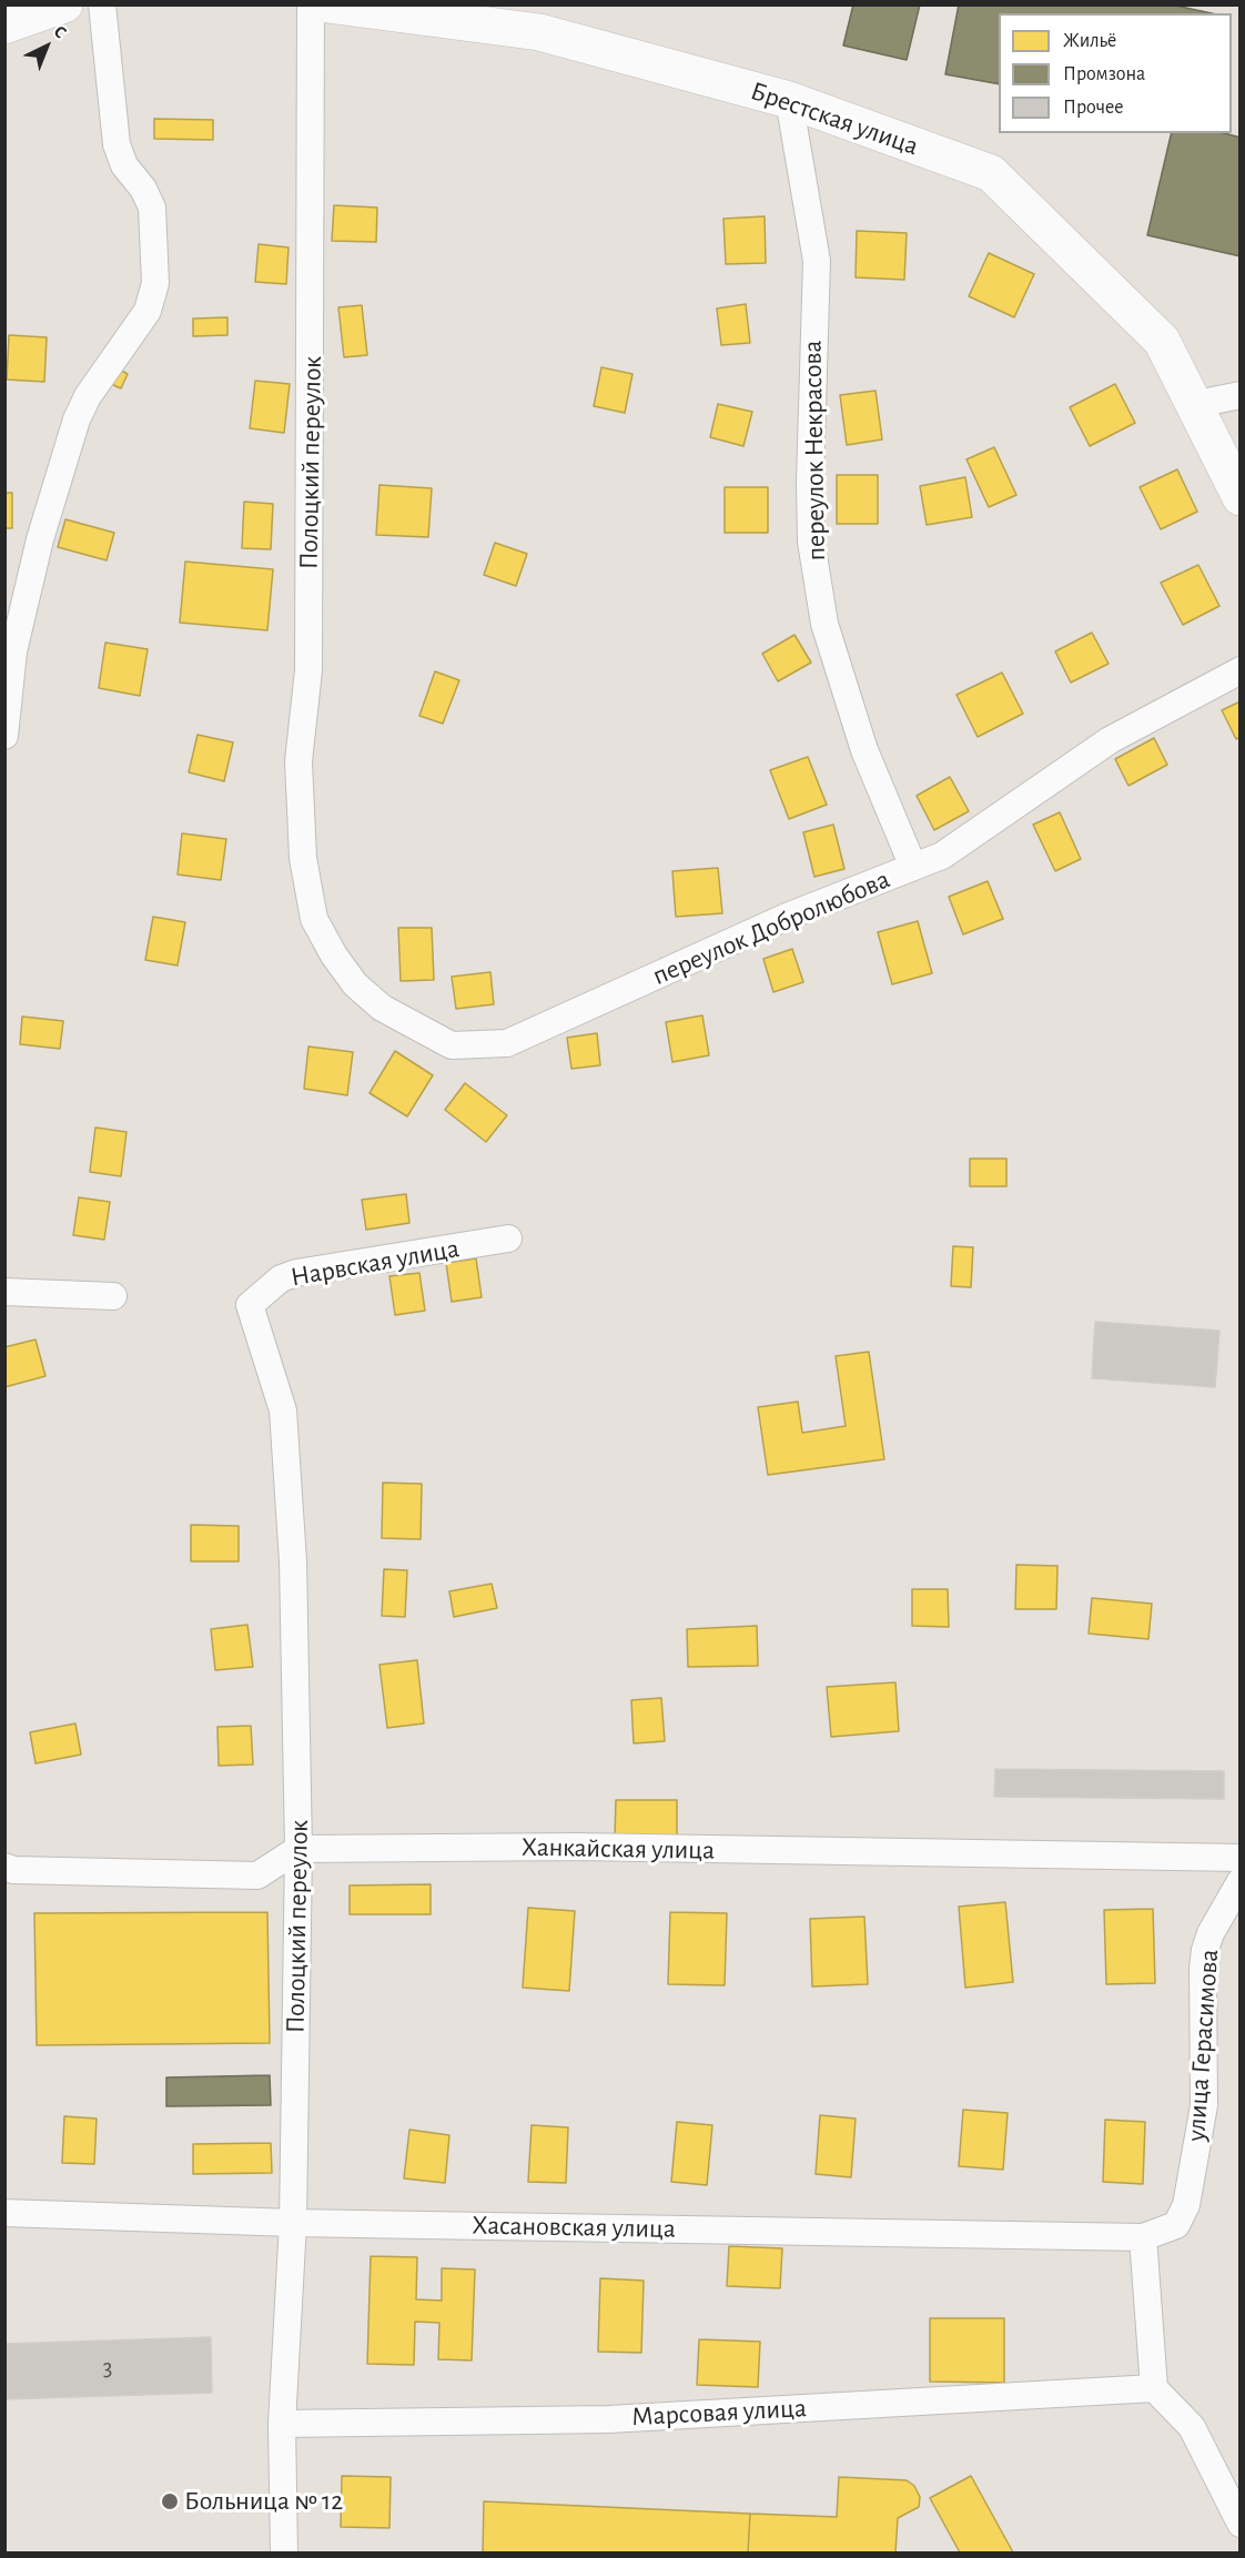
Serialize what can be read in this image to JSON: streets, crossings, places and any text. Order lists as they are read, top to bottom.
{
  "streets": {
    "street": [
      "Брестская улица",
      "переулок Некрасова",
      "Полоцкий переулок",
      "переулок Добролюбова",
      "Нарвская улица",
      "Ханкайская улица",
      "улица Герасимова",
      "Хасановская улица",
      "Марсовая улица"
    ]
  },
  "crossings": [
    ["Брестская улица", "переулок Некрасова"],
    ["переулок Некрасова", "переулок Добролюбова"],
    ["Полоцкий переулок", "переулок Добролюбова"],
    ["Полоцкий переулок", "Нарвская улица"],
    ["Полоцкий переулок", "Ханкайская улица"],
    ["Полоцкий переулок", "Хасановская улица"],
    ["Полоцкий переулок", "Марсовая улица"],
    ["улица Герасимова", "Хасановская улица"]
  ],
  "places": ["Больница № 12"],
  "house_numbers": ["3"],
  "legend": ["Жильё", "Промзона", "Прочее"],
  "north": "top right"
}
